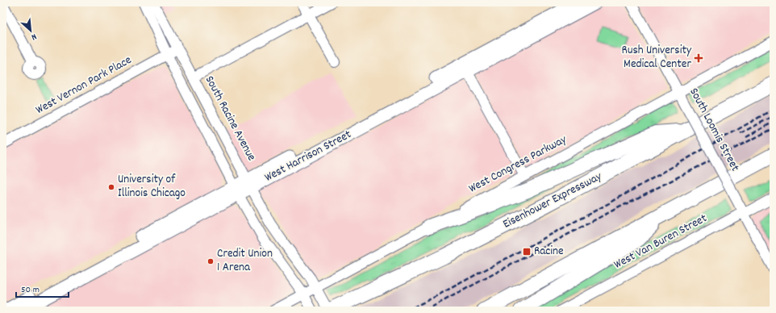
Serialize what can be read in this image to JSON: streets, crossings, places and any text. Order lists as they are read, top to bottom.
{
  "streets": {
    "highway": ["Eisenhower Expressway"],
    "main road": ["West Harrison Street"],
    "street": [
      "West Vernon Park Place",
      "South Racine Avenue",
      "South Loomis Street",
      "West Congress Parkway",
      "West Van Buren Street"
    ]
  },
  "crossings": [
    ["West Vernon Park Place", "South Racine Avenue"],
    ["South Racine Avenue", "West Harrison Street"],
    ["South Racine Avenue", "West Congress Parkway"],
    ["South Racine Avenue", "Eisenhower Expressway"],
    ["South Loomis Street", "West Congress Parkway"],
    ["South Loomis Street", "West Van Buren Street"]
  ],
  "places": {
    "health": ["Rush University Medical Center"],
    "other": ["University of Illinois Chicago", "Credit Union 1 Arena"],
    "transit": ["Racine"]
  },
  "scale_bar": "50 m",
  "north": "bottom right"
}
